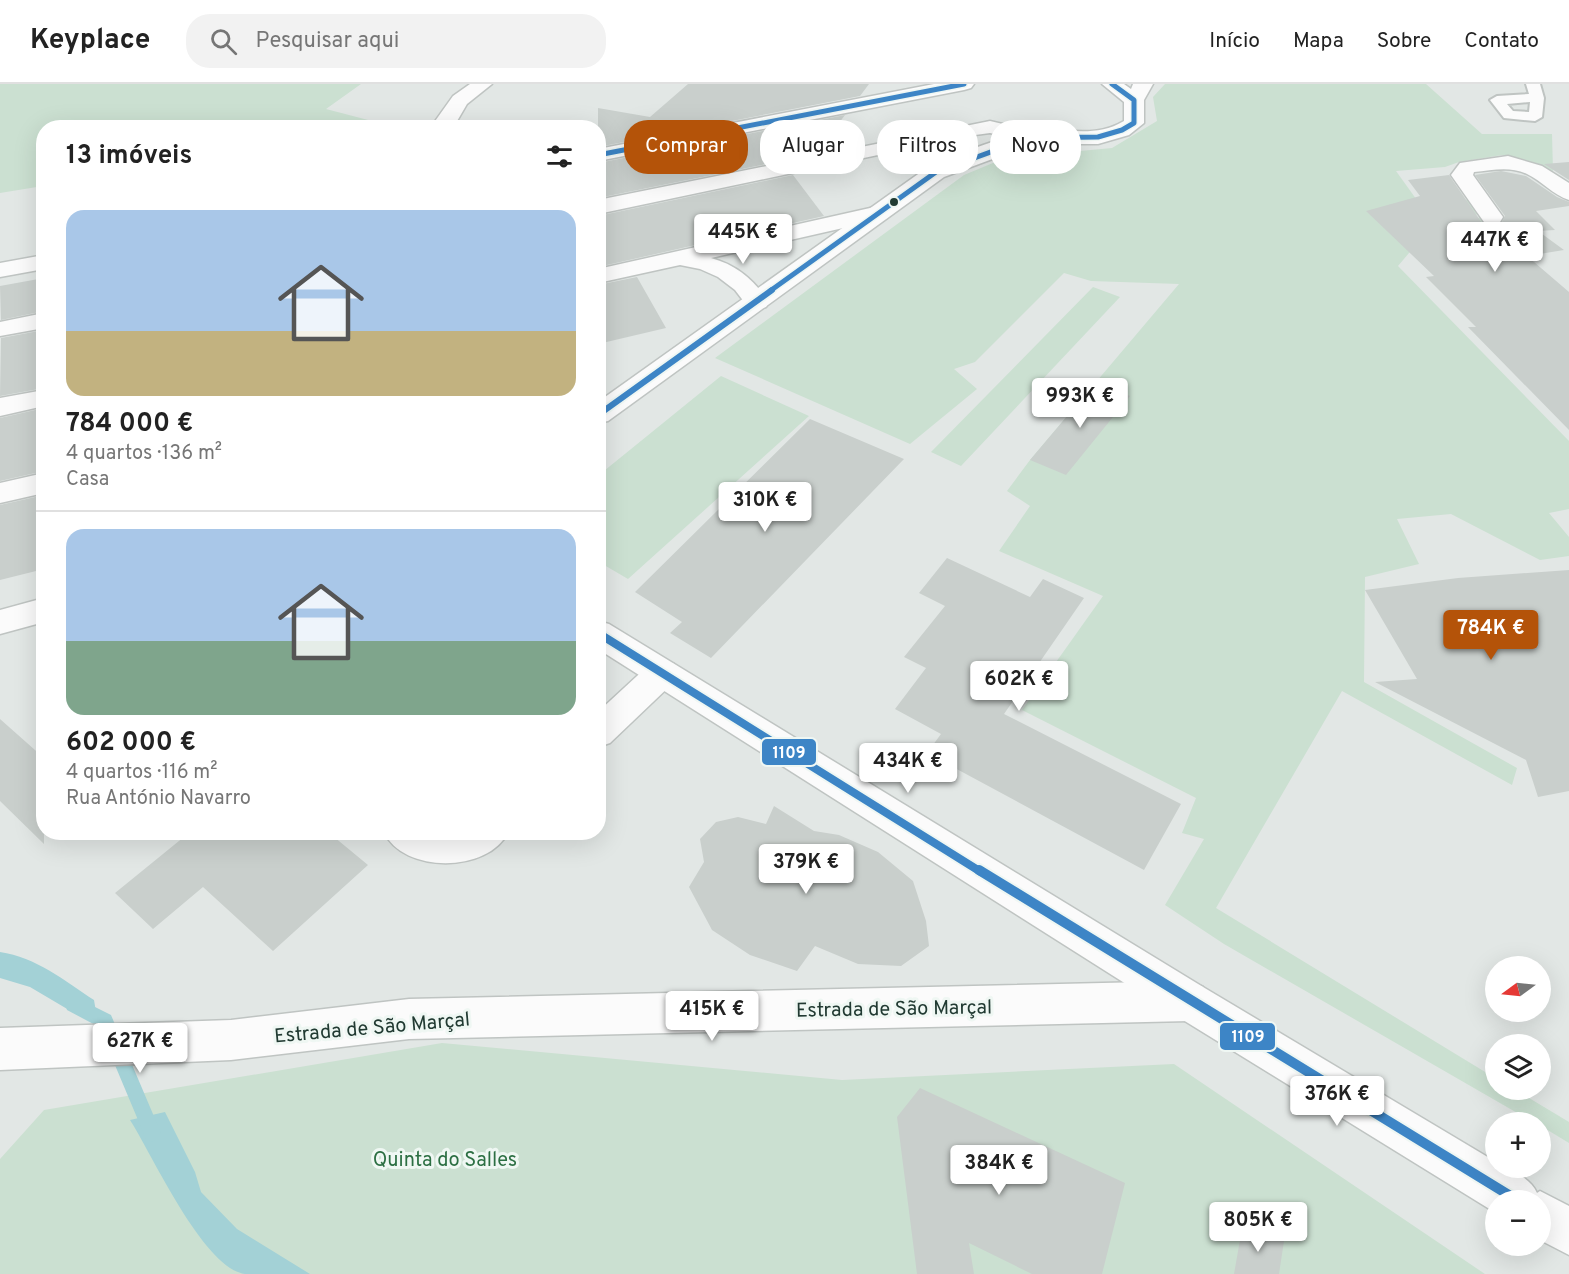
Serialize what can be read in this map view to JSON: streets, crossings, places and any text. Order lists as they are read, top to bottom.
{
  "streets": {
    "street": ["Estrada de São Marçal"]
  },
  "parks": ["Quinta do Salles"],
  "lines": ["transit line 1109"],
  "north": "left",
  "page": {
    "header": "Keyplace",
    "search": "Pesquisar aqui",
    "nav": [
      "Início",
      "Mapa",
      "Sobre",
      "Contato"
    ],
    "chip": [
      "Comprar",
      "Alugar",
      "Filtros",
      "Novo"
    ],
    "heading": "13 imóveis",
    "list": [
      {
        "name": "784 000 €",
        "note": "4 quartos · 136 m² · Casa"
      },
      {
        "name": "602 000 €",
        "note": "4 quartos · 116 m² · Rua António Navarro"
      }
    ],
    "price": [
      "445K €",
      "447K €",
      "993K €",
      "310K €",
      "784K €",
      "602K €",
      "434K €",
      "379K €",
      "415K €",
      "627K €",
      "376K €",
      "384K €",
      "805K €"
    ],
    "map_buttons": ["+", "−"]
  }
}
